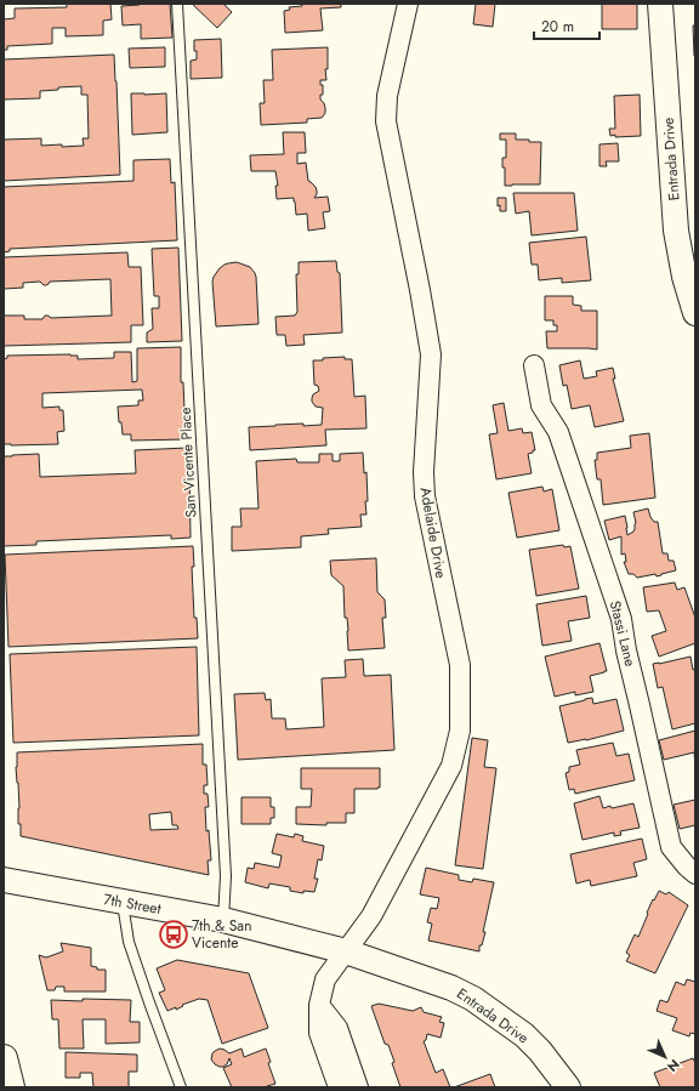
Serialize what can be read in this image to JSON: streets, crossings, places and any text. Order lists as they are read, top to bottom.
{
  "streets": {
    "street": [
      "Entrada Drive",
      "Adelaide Drive",
      "Stassi Lane",
      "7th Street"
    ],
    "lane": ["San Vicente Place"]
  },
  "crossings": [
    ["Entrada Drive", "Adelaide Drive"],
    ["Entrada Drive", "7th Street"],
    ["San Vicente Place", "7th Street"],
    ["Adelaide Drive", "7th Street"]
  ],
  "places": {
    "bus stop": ["7th & San Vicente"]
  },
  "scale_bar": "20 m",
  "north": "bottom right"
}
